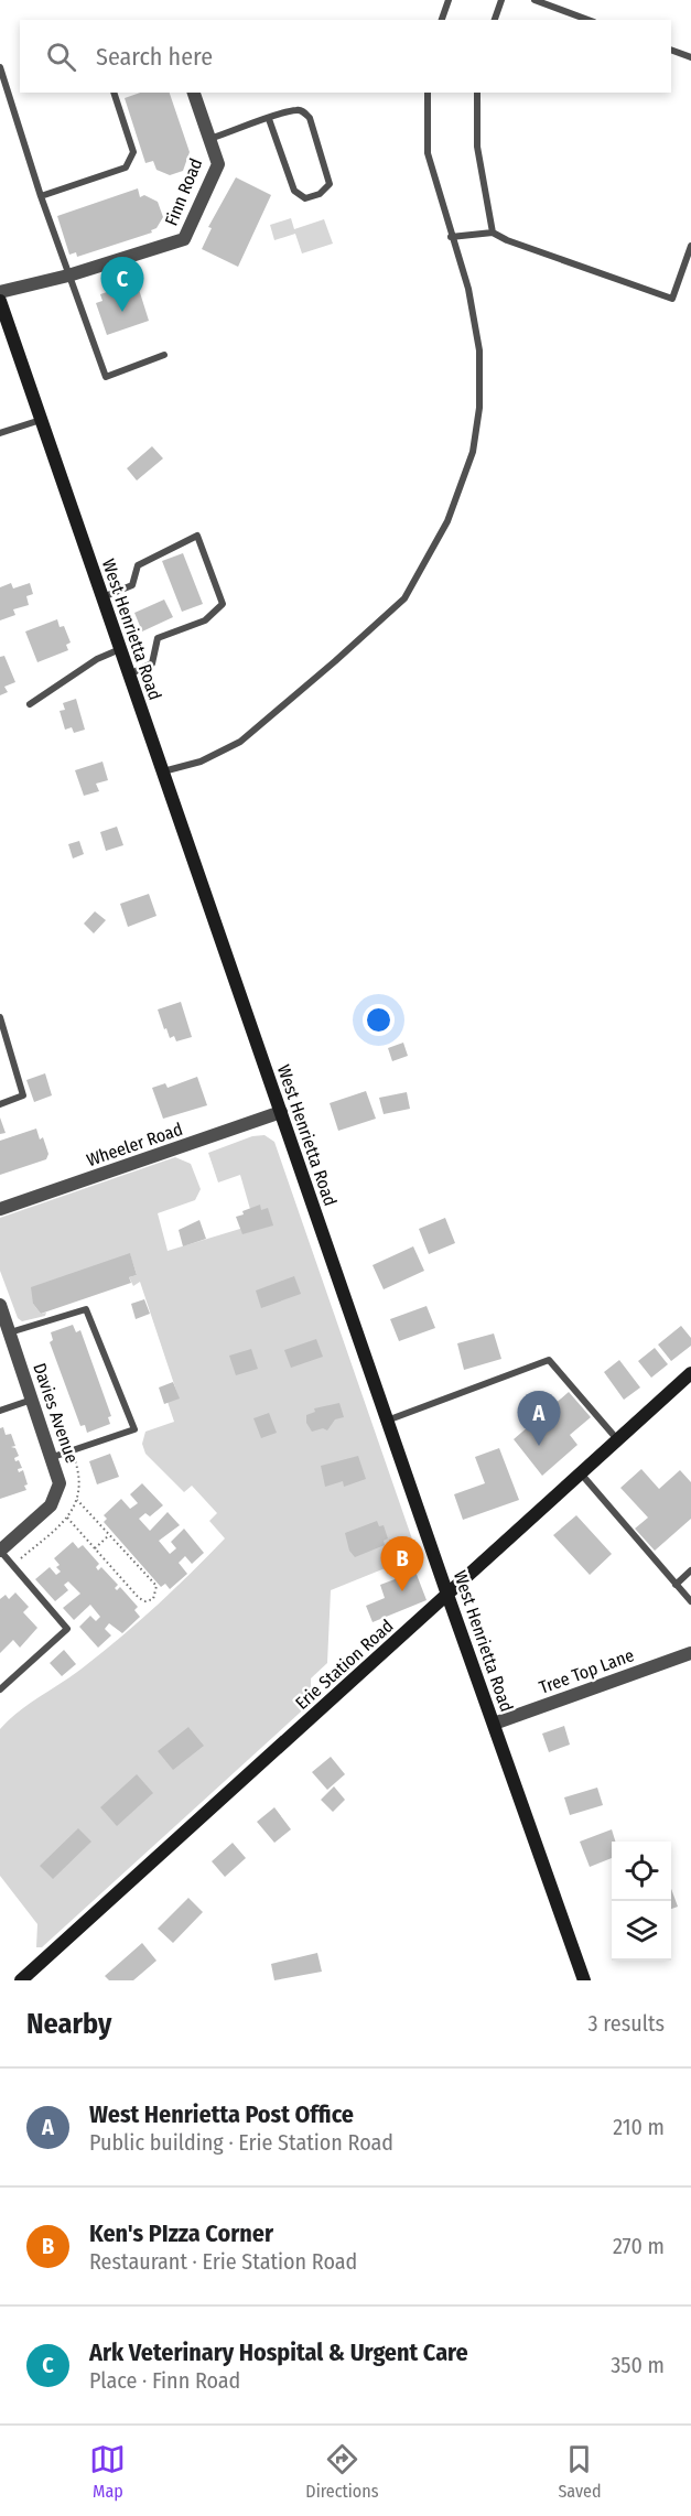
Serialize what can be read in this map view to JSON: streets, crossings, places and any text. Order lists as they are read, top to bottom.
{
  "streets": {
    "main road": ["West Henrietta Road", "Erie Station Road"],
    "street": [
      "Finn Road",
      "Wheeler Road",
      "Davies Avenue",
      "Tree Top Lane"
    ]
  },
  "crossings": [
    ["West Henrietta Road", "Wheeler Road"],
    ["West Henrietta Road", "Erie Station Road"],
    ["West Henrietta Road", "Tree Top Lane"]
  ],
  "page": {
    "search": "Search here",
    "pins": ["C", "A", "B"],
    "heading": ["Nearby", "3 results"],
    "list": [
      {
        "mark": "A",
        "name": "West Henrietta Post Office",
        "note": "Public building · Erie Station Road",
        "value": "210 m"
      },
      {
        "mark": "B",
        "name": "Ken's PIzza Corner",
        "note": "Restaurant · Erie Station Road",
        "value": "270 m"
      },
      {
        "mark": "C",
        "name": "Ark Veterinary Hospital & Urgent Care",
        "note": "Place · Finn Road",
        "value": "350 m"
      }
    ],
    "nav": ["Map", "Directions", "Saved"]
  }
}
